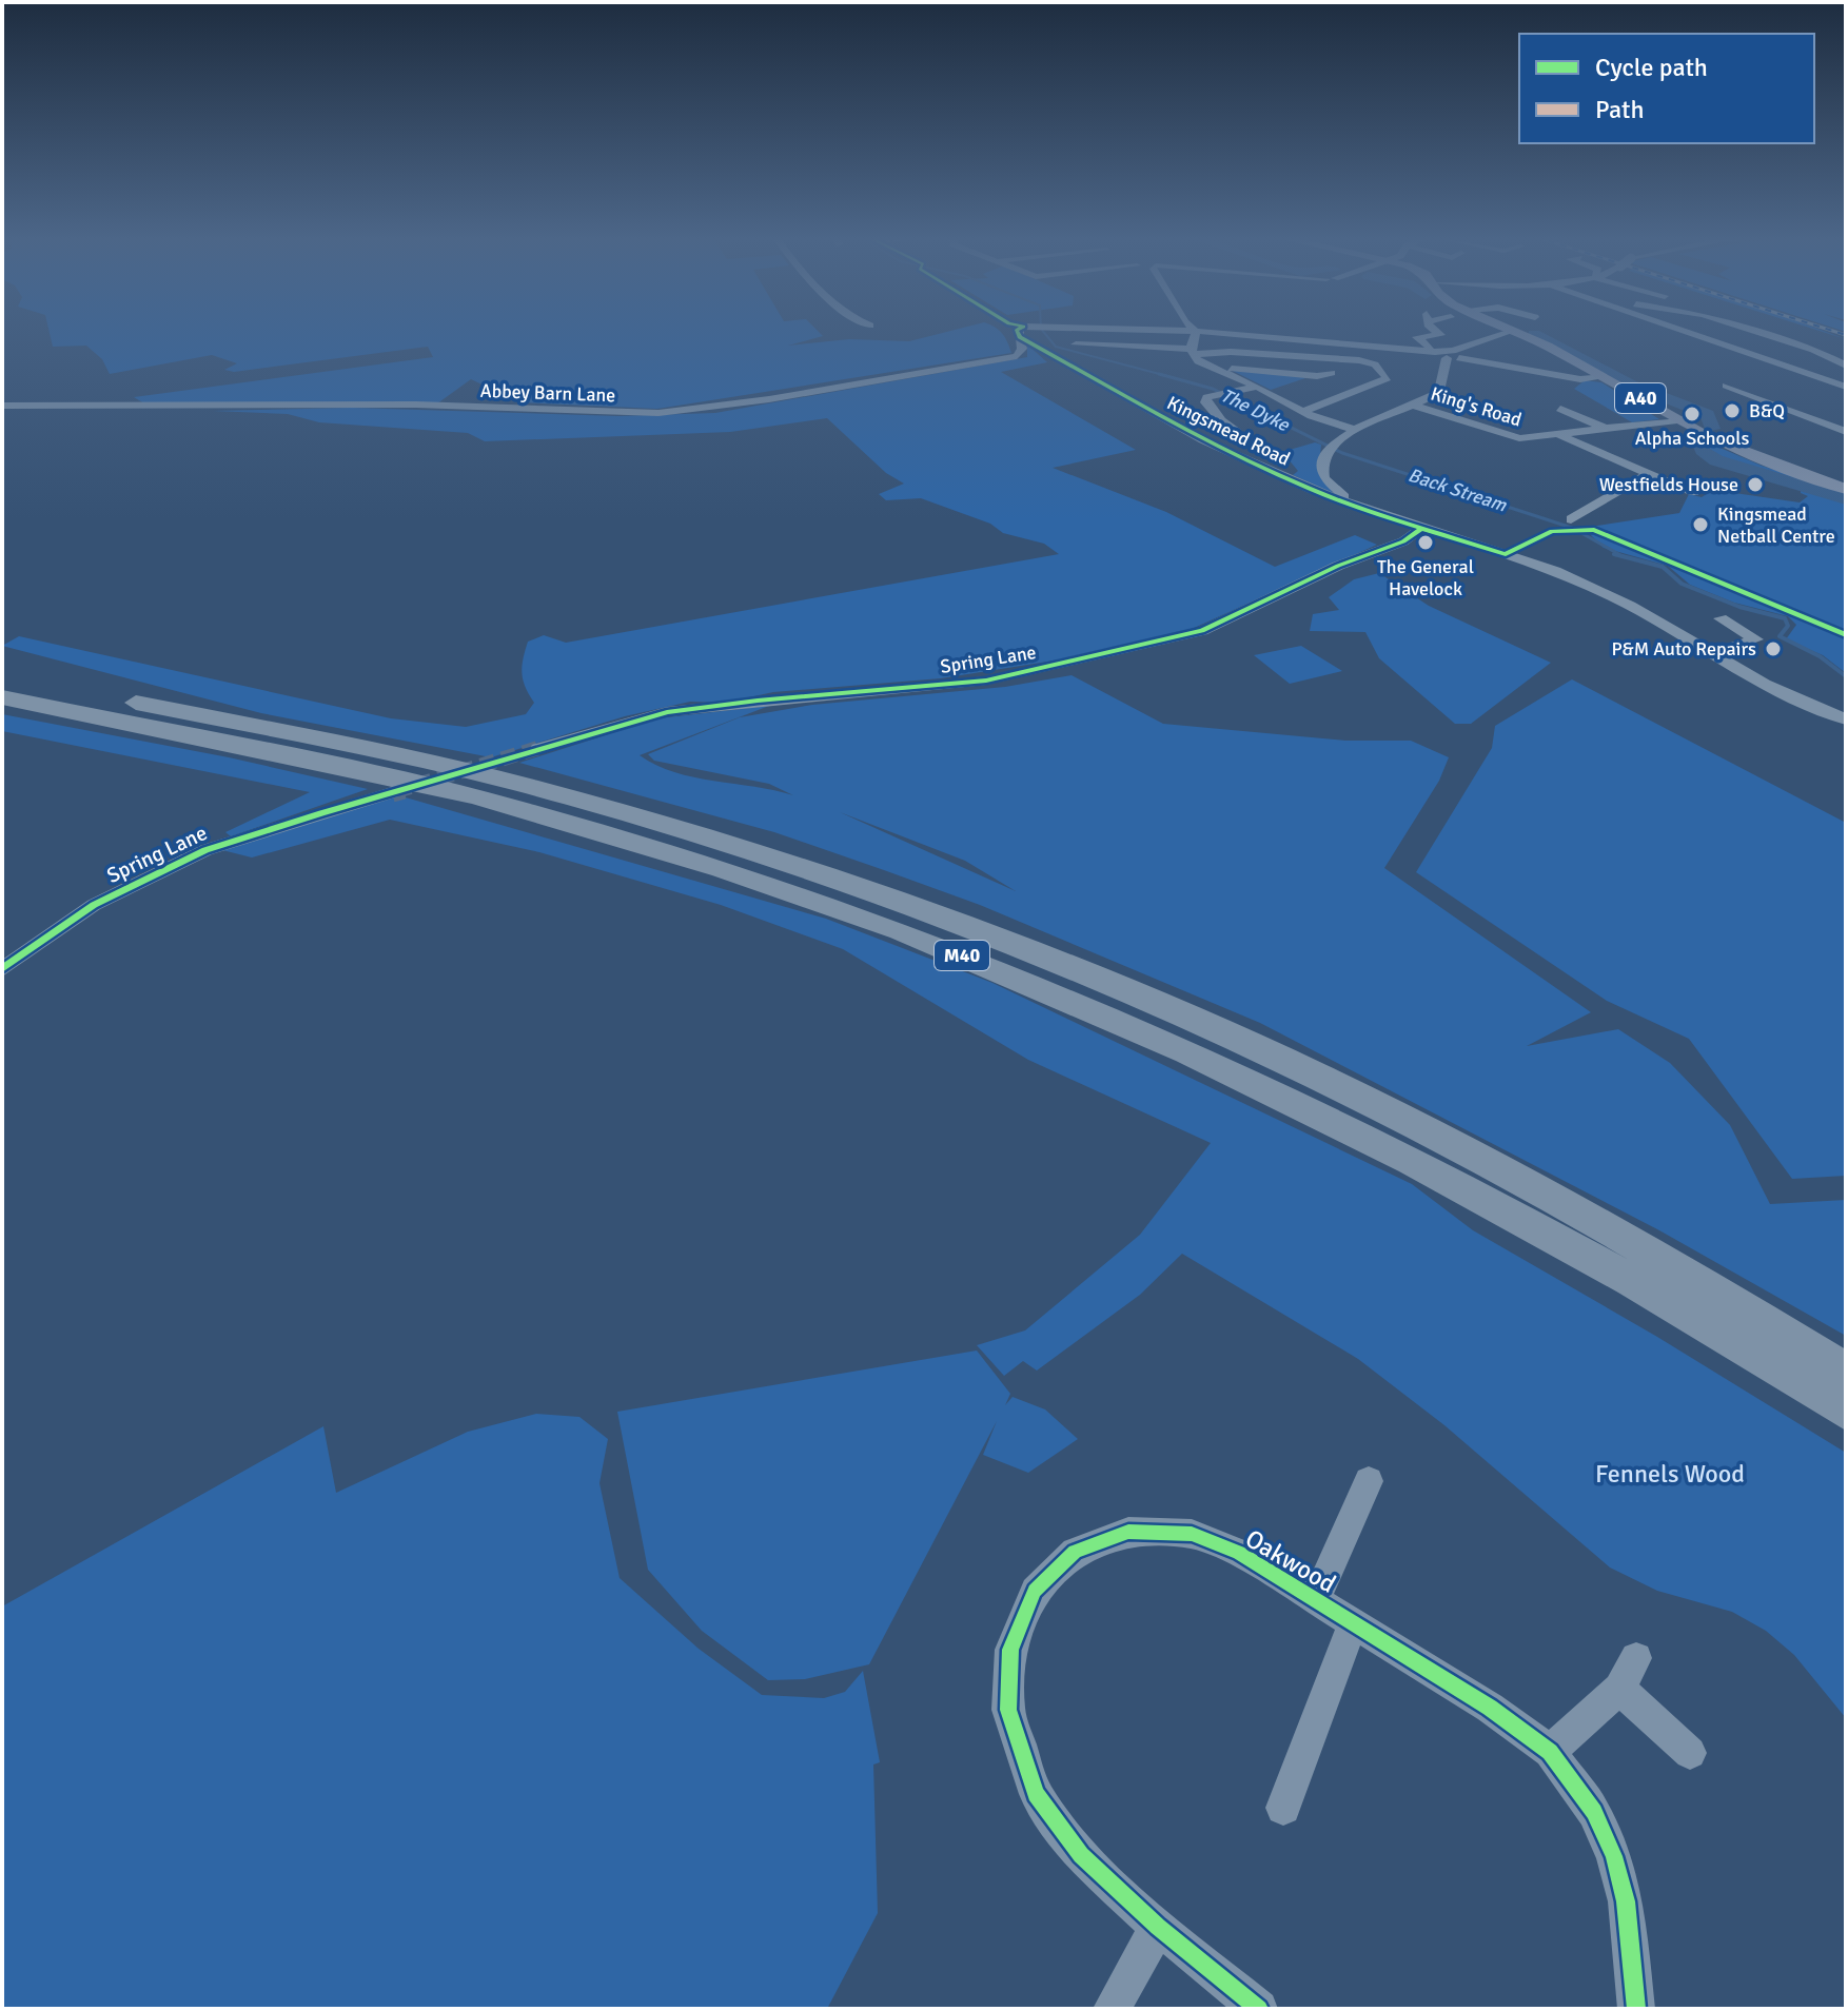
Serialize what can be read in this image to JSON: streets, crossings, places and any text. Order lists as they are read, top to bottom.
{
  "streets": {
    "highway": ["M40"],
    "main road": ["A40"],
    "street": [
      "Abbey Barn Lane",
      "King's Road",
      "Kingsmead Road",
      "Spring Lane",
      "Oakwood"
    ]
  },
  "crossings": [
    ["A40", "King's Road"],
    ["Kingsmead Road", "Spring Lane"]
  ],
  "water": ["The Dyke", "Back Stream"],
  "parks": ["Fennels Wood"],
  "places": [
    "B&Q",
    "Alpha Schools",
    "Westfields House",
    "Kingsmead Netball Centre",
    "The General Havelock",
    "P&M Auto Repairs"
  ],
  "legend": ["Cycle path", "Path"]
}
